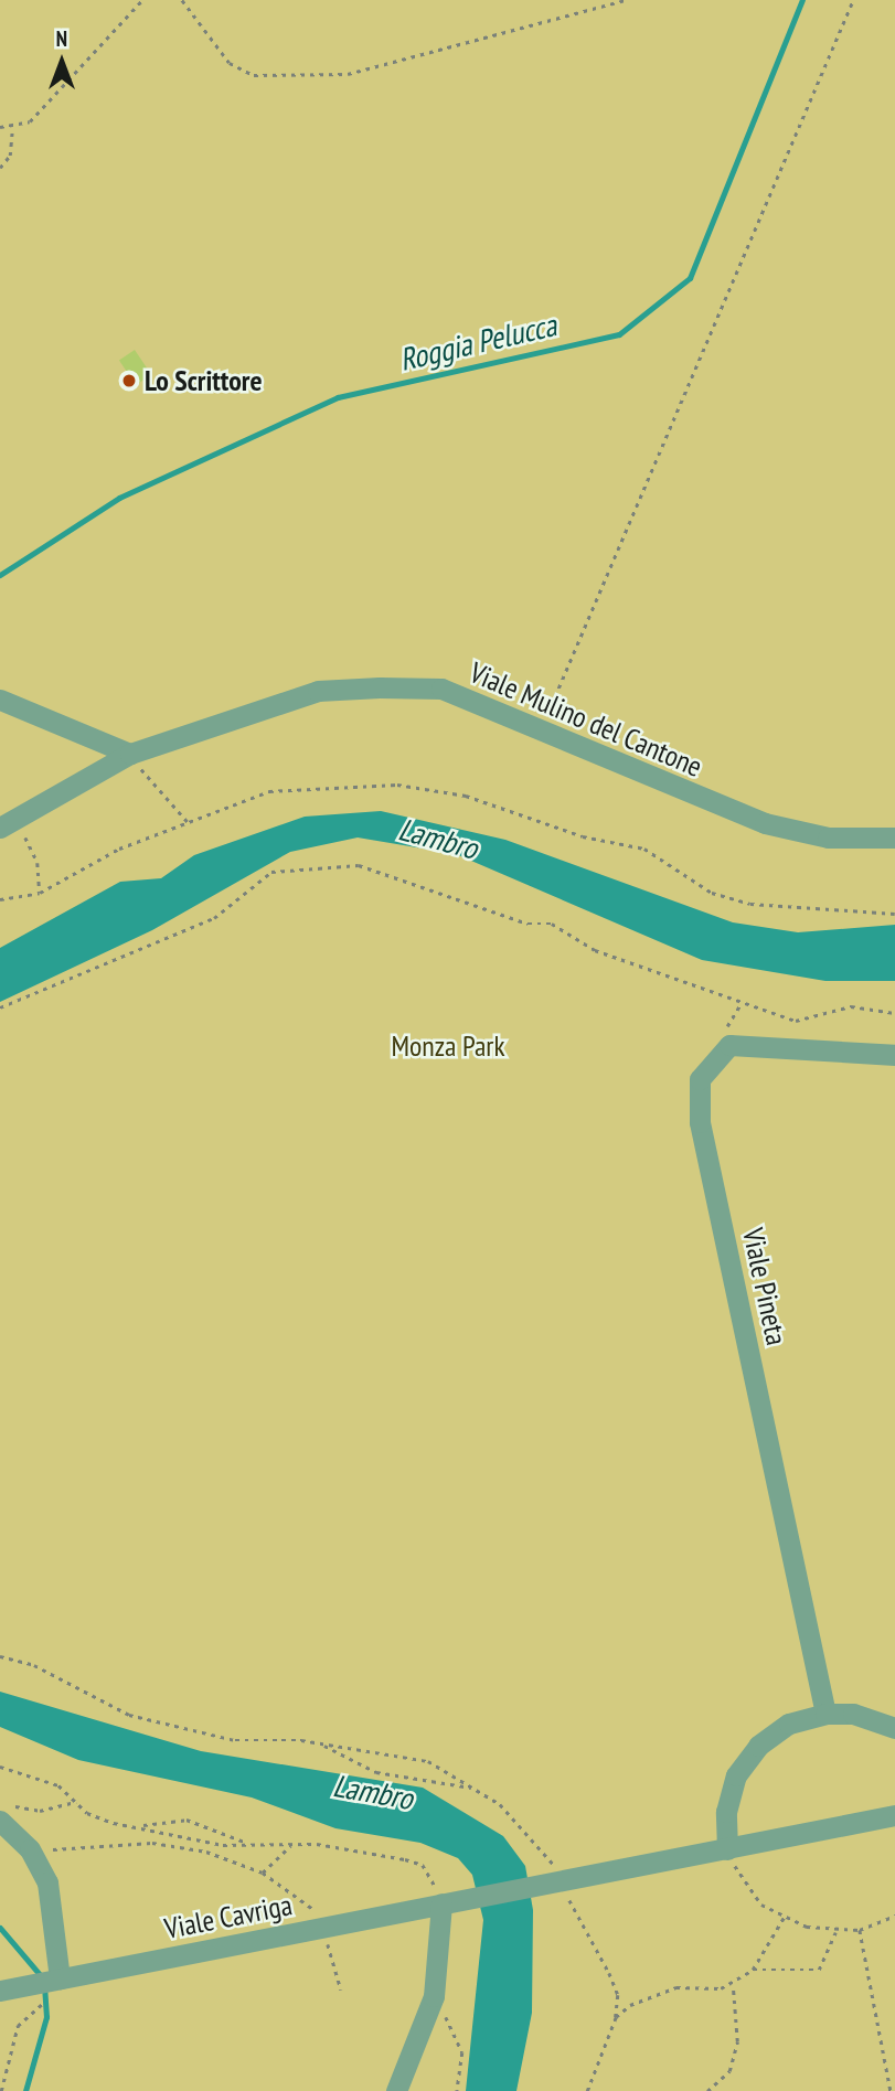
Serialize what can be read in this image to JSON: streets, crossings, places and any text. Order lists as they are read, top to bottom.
{
  "streets": {
    "lane": ["Viale Mulino del Cantone", "Viale Pineta", "Viale Cavriga"]
  },
  "water": ["Roggia Pelucca", "Lambro"],
  "parks": ["Monza Park"],
  "places": ["Lo Scrittore"],
  "north": "top"
}
